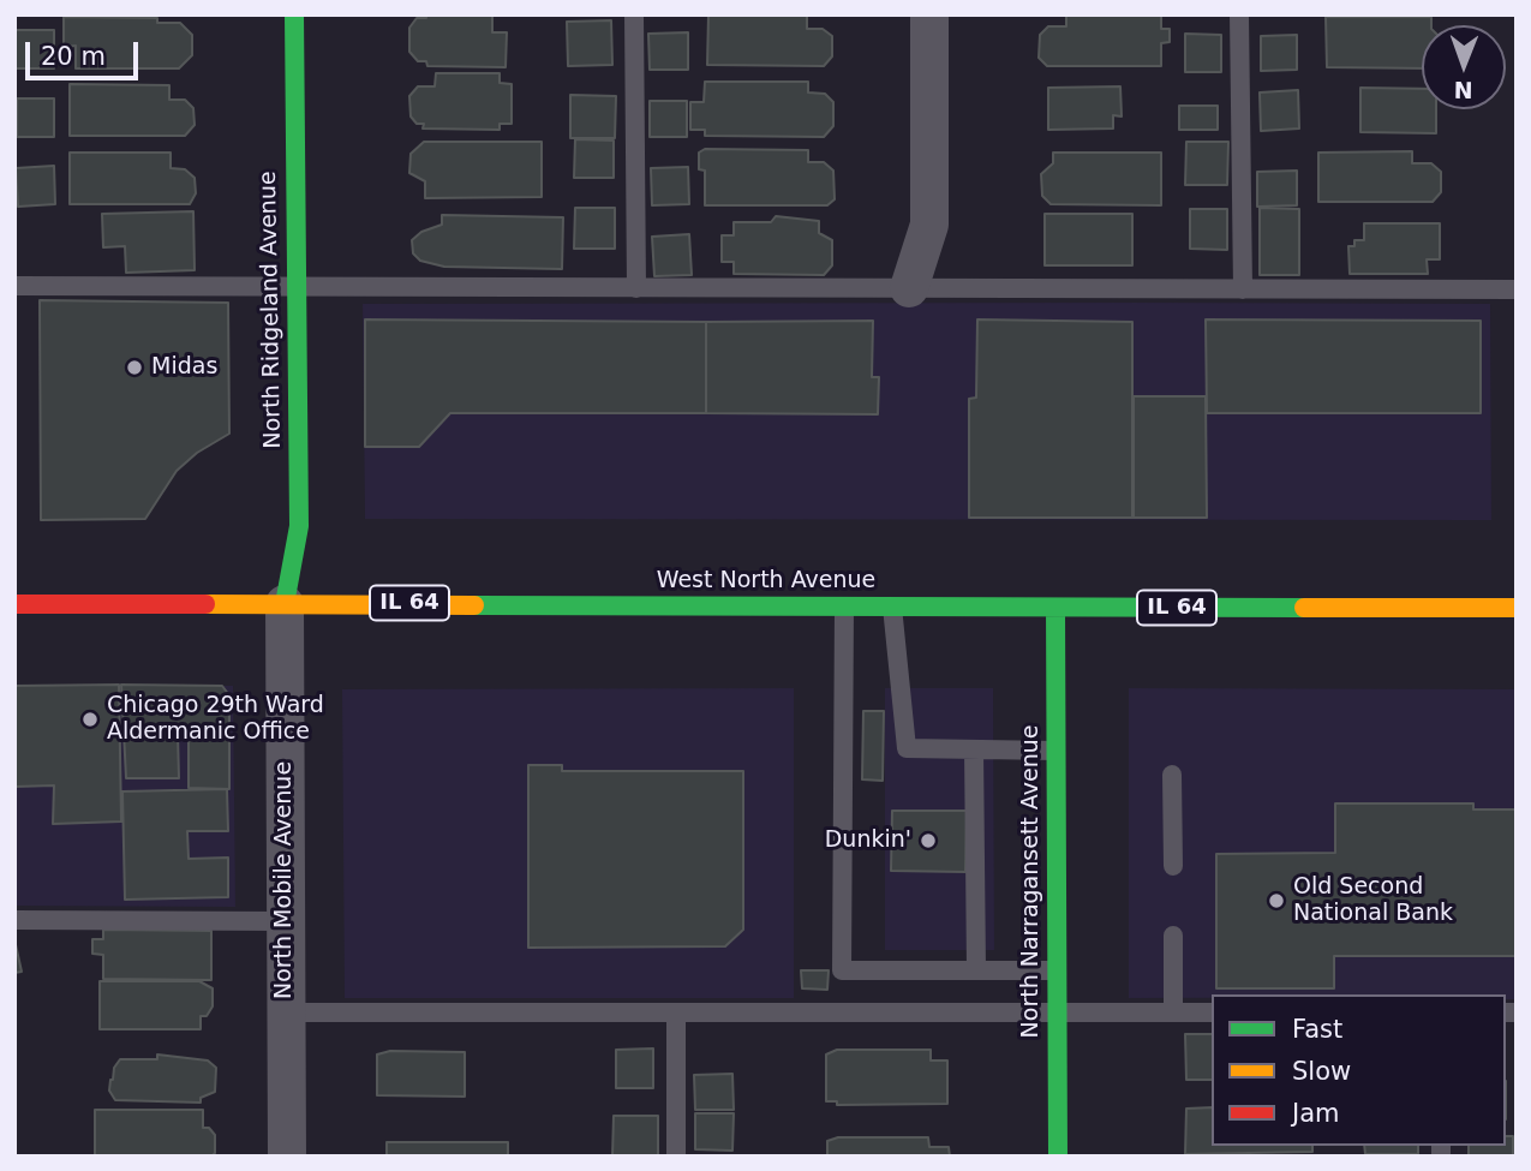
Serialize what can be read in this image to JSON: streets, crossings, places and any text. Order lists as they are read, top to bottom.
{
  "streets": {
    "main road": [
      "North Ridgeland Avenue",
      "West North Avenue",
      "IL 64",
      "North Narragansett Avenue"
    ],
    "street": ["North Mobile Avenue"]
  },
  "crossings": [
    ["North Ridgeland Avenue", "West North Avenue"],
    ["North Ridgeland Avenue", "North Mobile Avenue"],
    ["West North Avenue", "North Mobile Avenue"],
    ["West North Avenue", "North Narragansett Avenue"]
  ],
  "places": [
    "Midas",
    "Chicago 29th Ward Aldermanic Office",
    "Dunkin'",
    "Old Second National Bank"
  ],
  "legend": ["Fast", "Slow", "Jam"],
  "scale_bar": "20 m",
  "north": "bottom"
}
